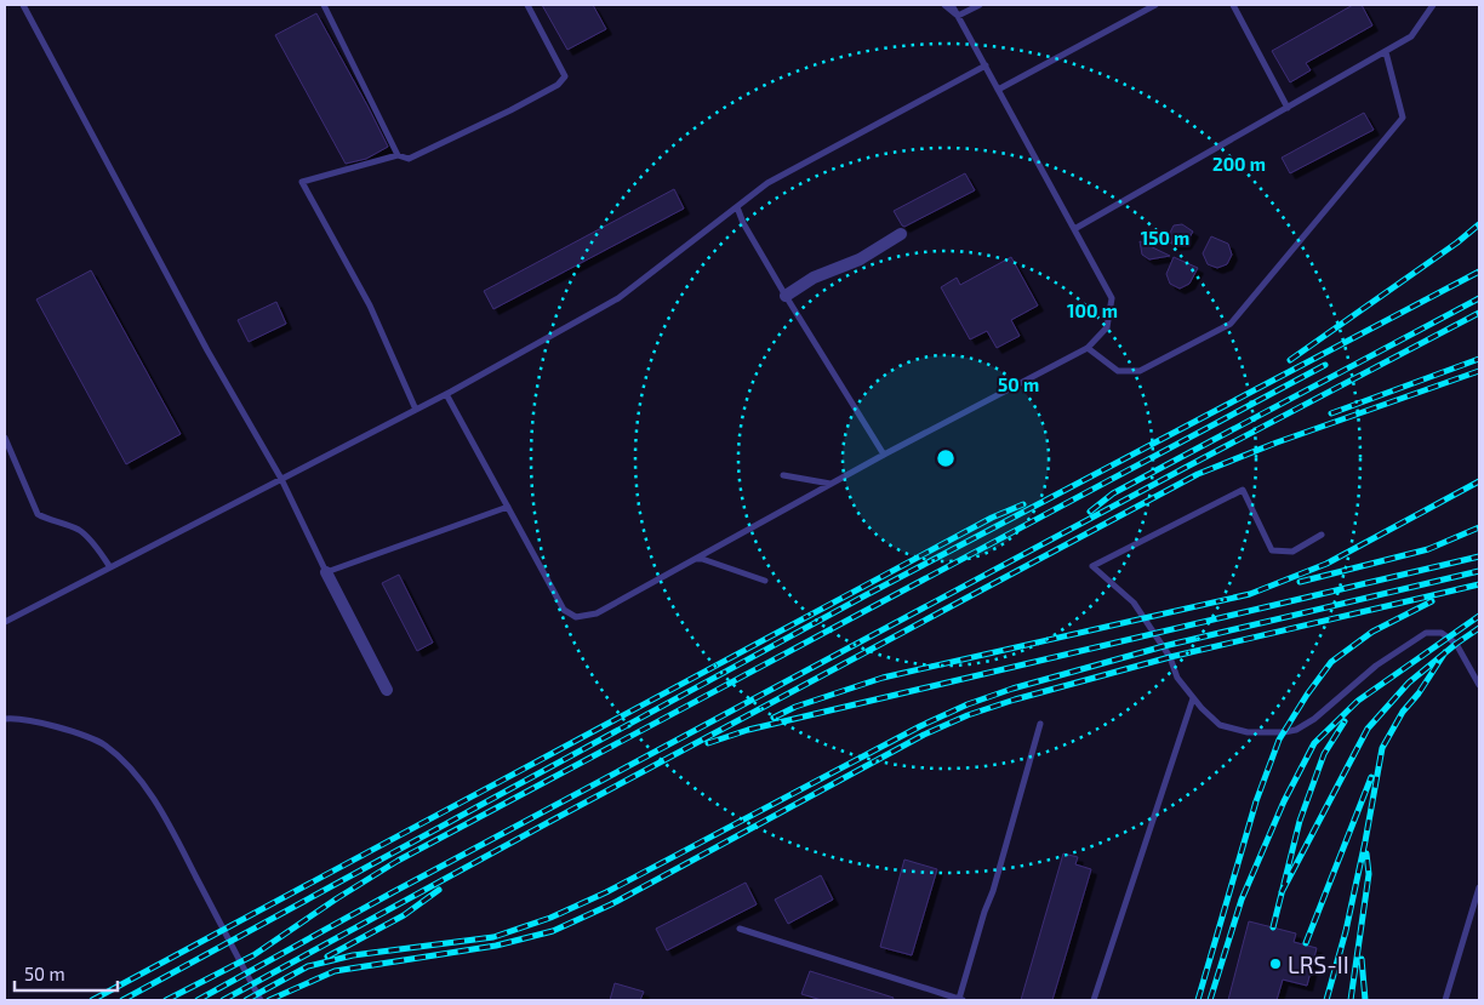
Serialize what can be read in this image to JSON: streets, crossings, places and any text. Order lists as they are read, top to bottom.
{
  "places": ["LRS-II"],
  "scale_bar": "50 m",
  "rings": [
    "200 m",
    "150 m",
    "100 m",
    "50 m"
  ]
}
